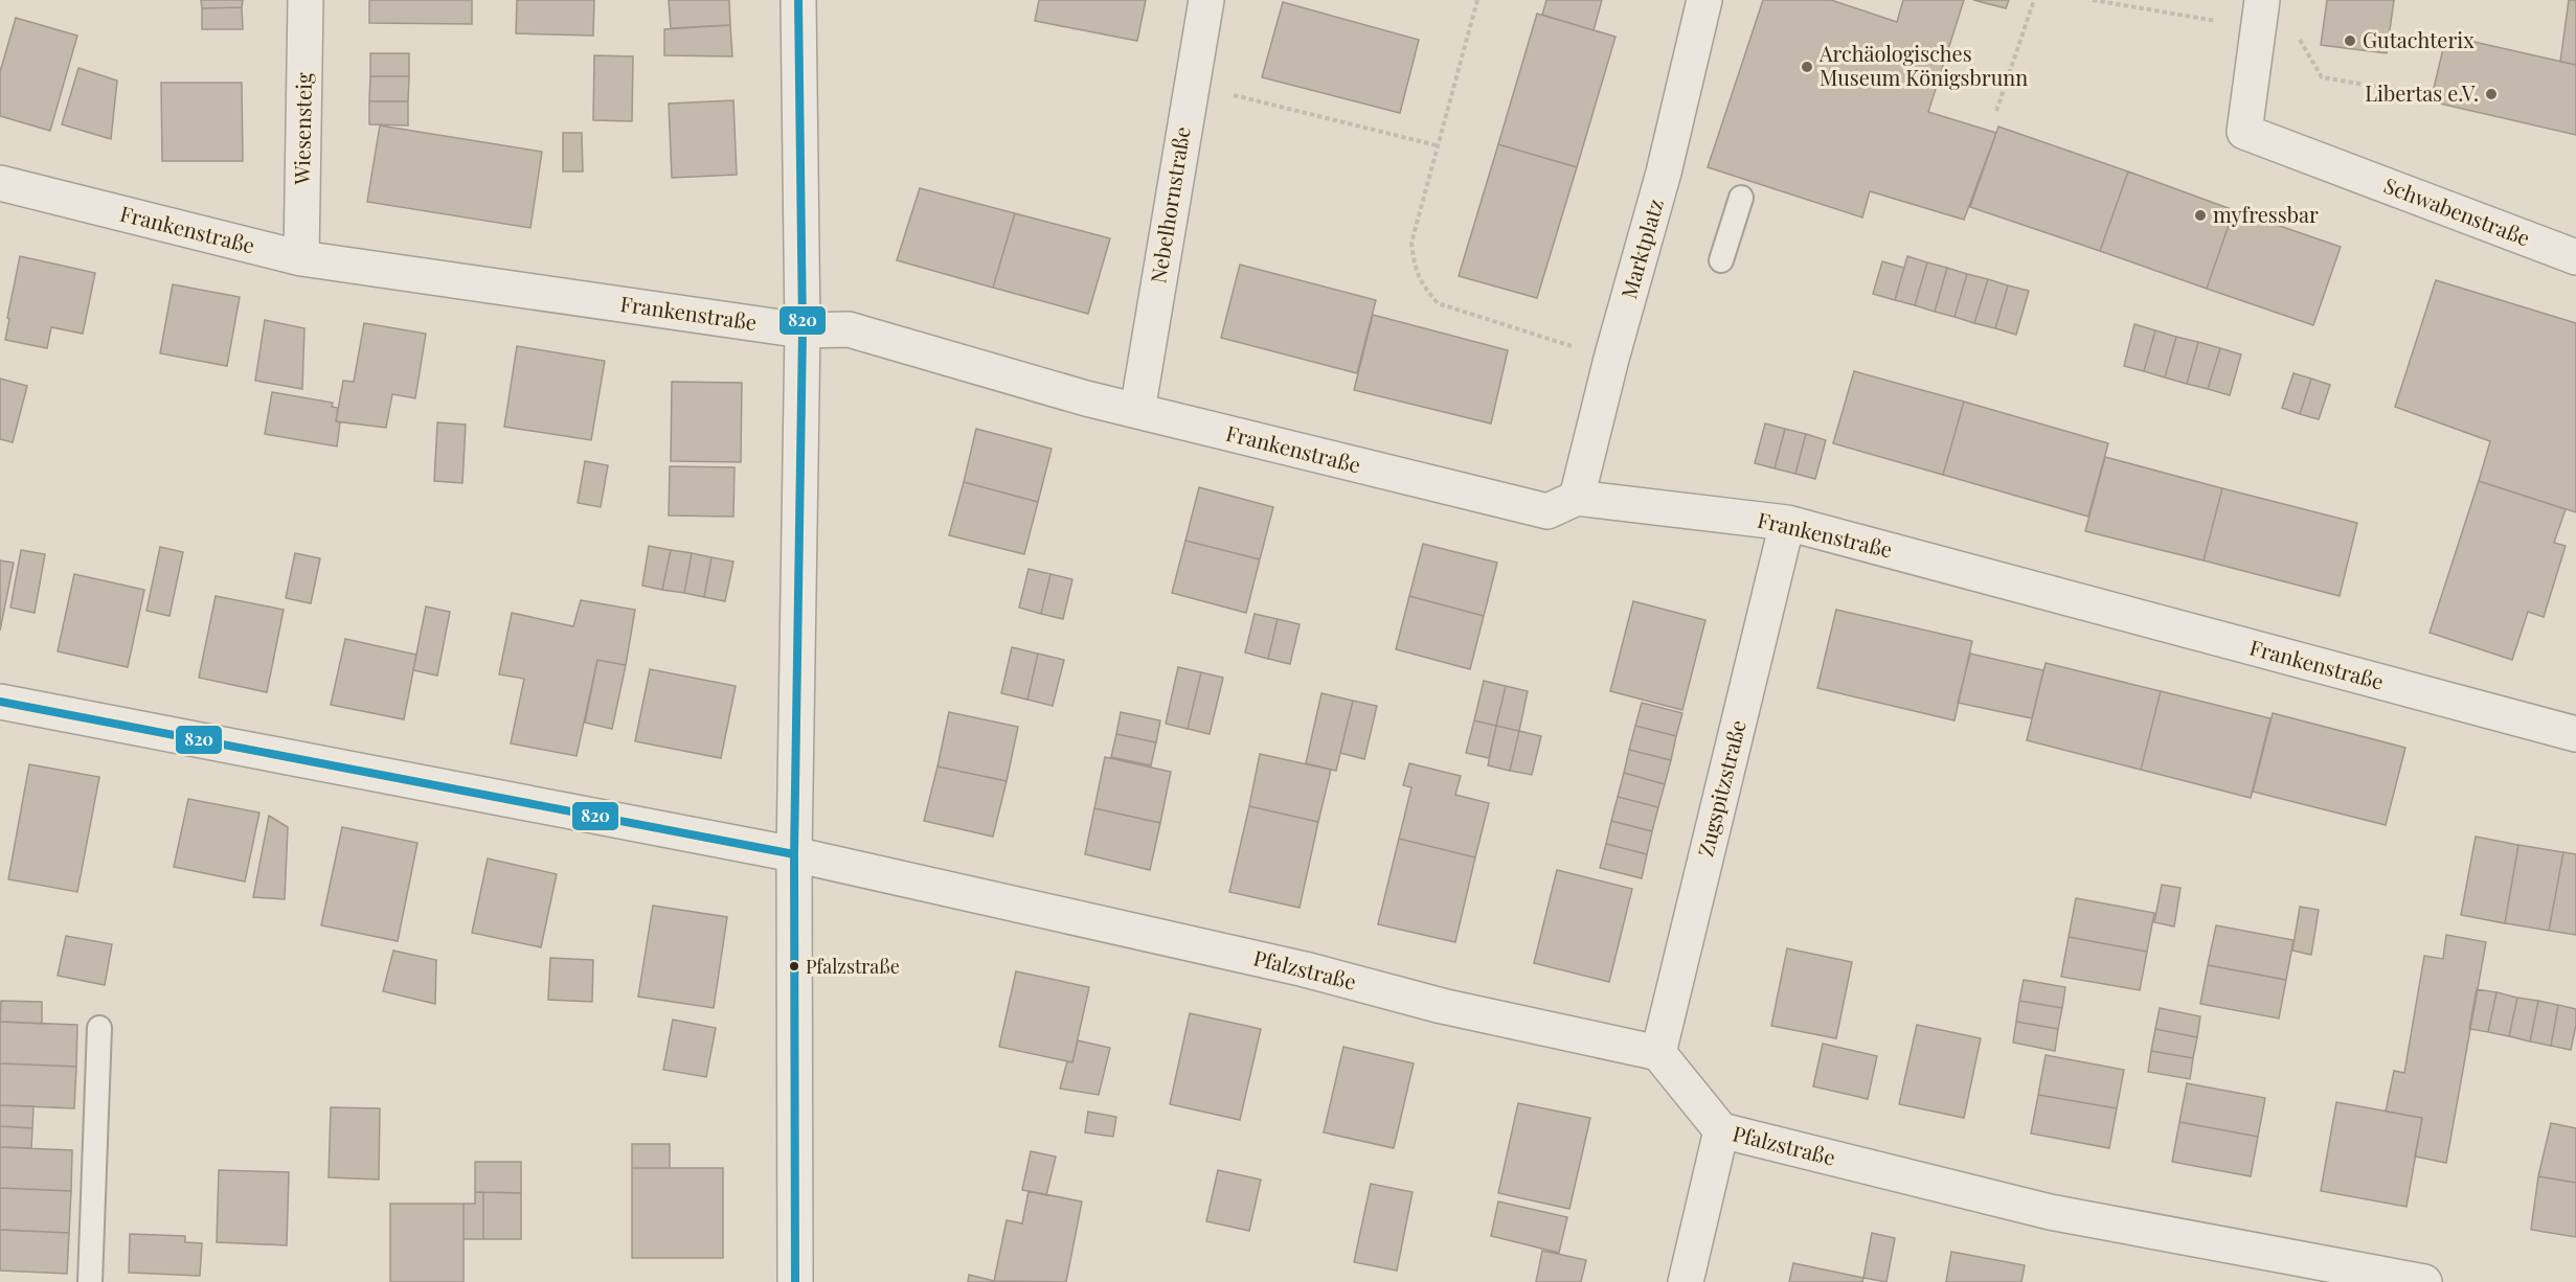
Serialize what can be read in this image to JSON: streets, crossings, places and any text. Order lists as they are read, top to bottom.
{
  "streets": {
    "street": [
      "Wiesensteig",
      "Nebelhornstraße",
      "Schwabenstraße",
      "Frankenstraße",
      "Marktplatz",
      "Zugspitzstraße",
      "Pfalzstraße"
    ]
  },
  "crossings": [
    ["Wiesensteig", "Frankenstraße"],
    ["Nebelhornstraße", "Frankenstraße"],
    ["Frankenstraße", "Marktplatz"],
    ["Frankenstraße", "Zugspitzstraße"],
    ["Zugspitzstraße", "Pfalzstraße"]
  ],
  "places": [
    "Gutachterix",
    "Archäologisches Museum Königsbrunn",
    "Libertas e.V.",
    "myfressbar",
    "Pfalzstraße"
  ],
  "lines": ["transit line 820"]
}
